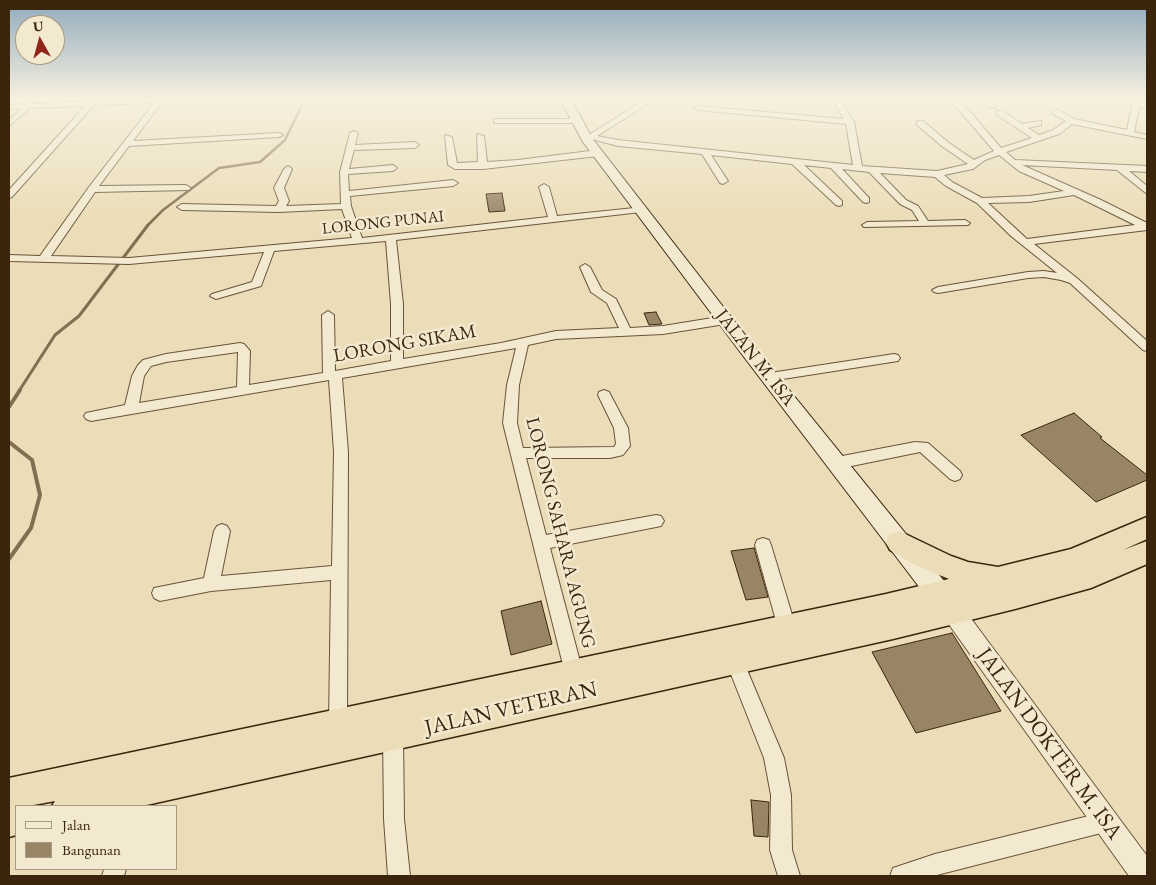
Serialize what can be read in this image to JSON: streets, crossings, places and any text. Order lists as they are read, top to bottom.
{
  "streets": {
    "highway": ["JALAN VETERAN"],
    "main road": ["JALAN M. ISA"],
    "street": [
      "LORONG PUNAI",
      "LORONG SIKAM",
      "LORONG SAHARA AGUNG",
      "JALAN DOKTER M. ISA"
    ]
  },
  "crossings": [
    ["LORONG PUNAI", "JALAN M. ISA"],
    ["LORONG SIKAM", "JALAN M. ISA"],
    ["LORONG SIKAM", "LORONG SAHARA AGUNG"],
    ["JALAN M. ISA", "JALAN VETERAN"],
    ["JALAN M. ISA", "JALAN DOKTER M. ISA"],
    ["LORONG SAHARA AGUNG", "JALAN VETERAN"],
    ["JALAN VETERAN", "JALAN DOKTER M. ISA"]
  ],
  "legend": ["Jalan", "Bangunan"],
  "north": "top"
}
